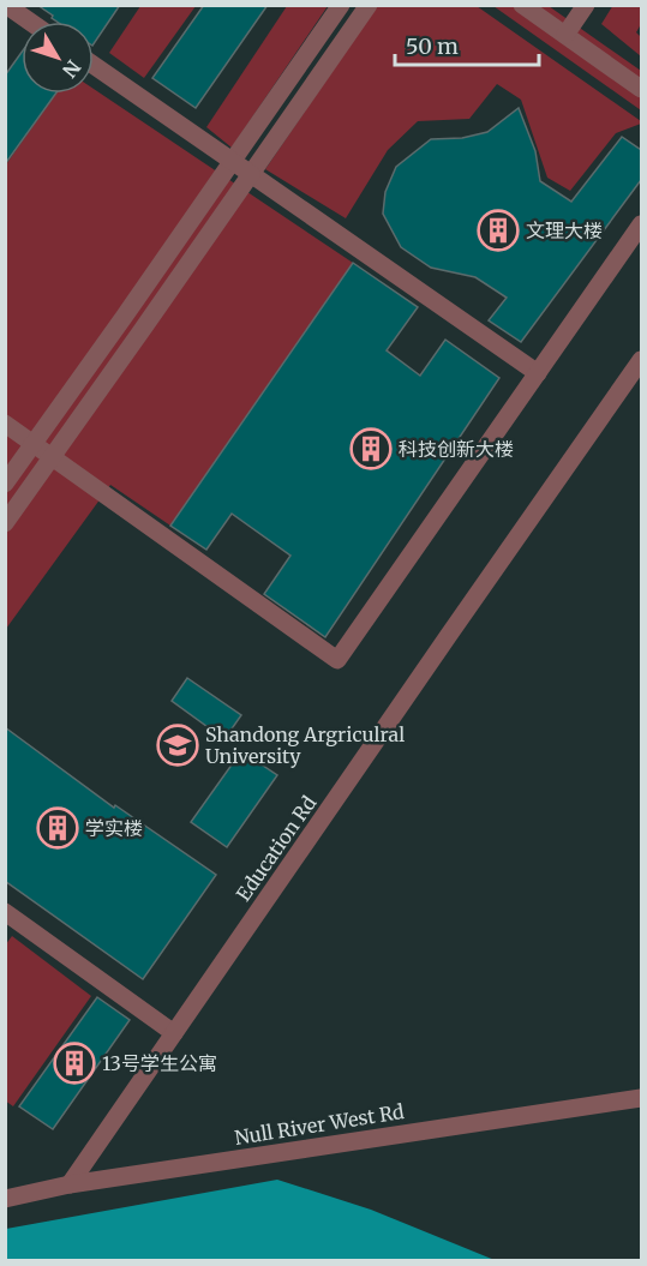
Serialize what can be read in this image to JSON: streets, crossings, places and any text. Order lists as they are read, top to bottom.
{
  "streets": {
    "street": ["Education Rd", "Null River West Rd"]
  },
  "crossings": [
    ["Education Rd", "Null River West Rd"]
  ],
  "places": {
    "building": [
      "文理大楼",
      "科技创新大楼",
      "学实楼",
      "13号学生公寓"
    ],
    "school or university": ["Shandong Argriculral University"]
  },
  "scale_bar": "50 m",
  "north": "bottom right"
}
